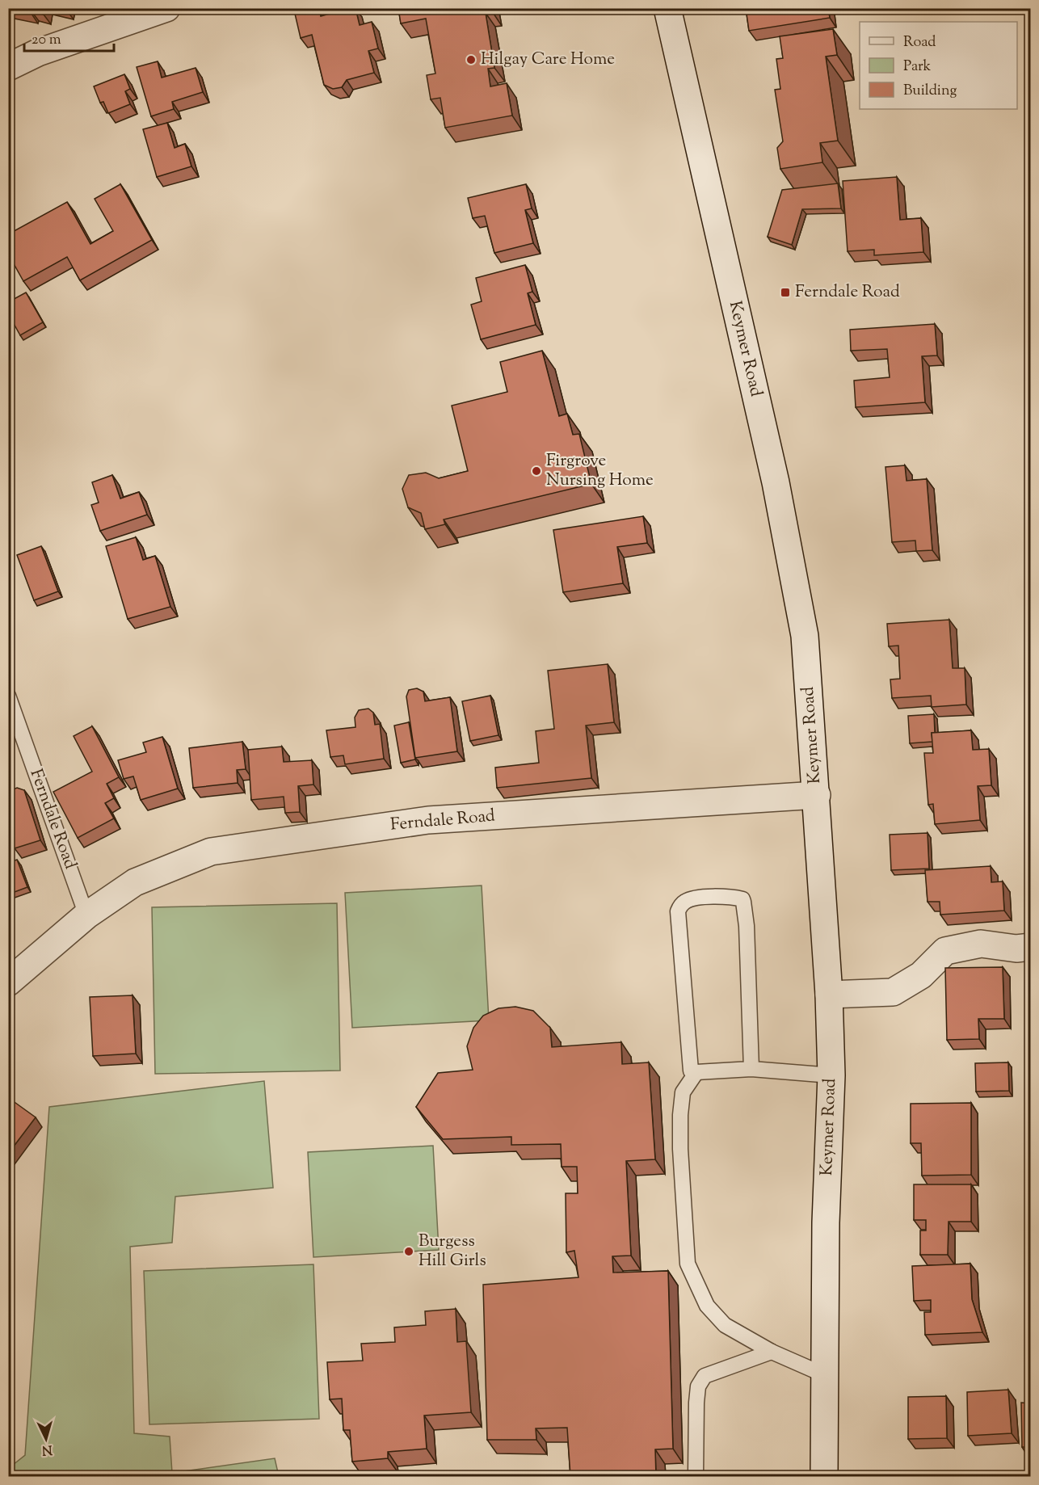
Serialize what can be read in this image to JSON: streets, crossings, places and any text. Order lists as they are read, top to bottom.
{
  "streets": {
    "main road": ["Keymer Road", "Ferndale Road"]
  },
  "crossings": [
    ["Keymer Road", "Ferndale Road"]
  ],
  "places": {
    "other": ["Hilgay Care Home", "Firgrove Nursing Home", "Burgess Hill Girls"],
    "transit": ["Ferndale Road"]
  },
  "legend": ["Road", "Park", "Building"],
  "scale_bar": "20 m",
  "north": "bottom"
}
